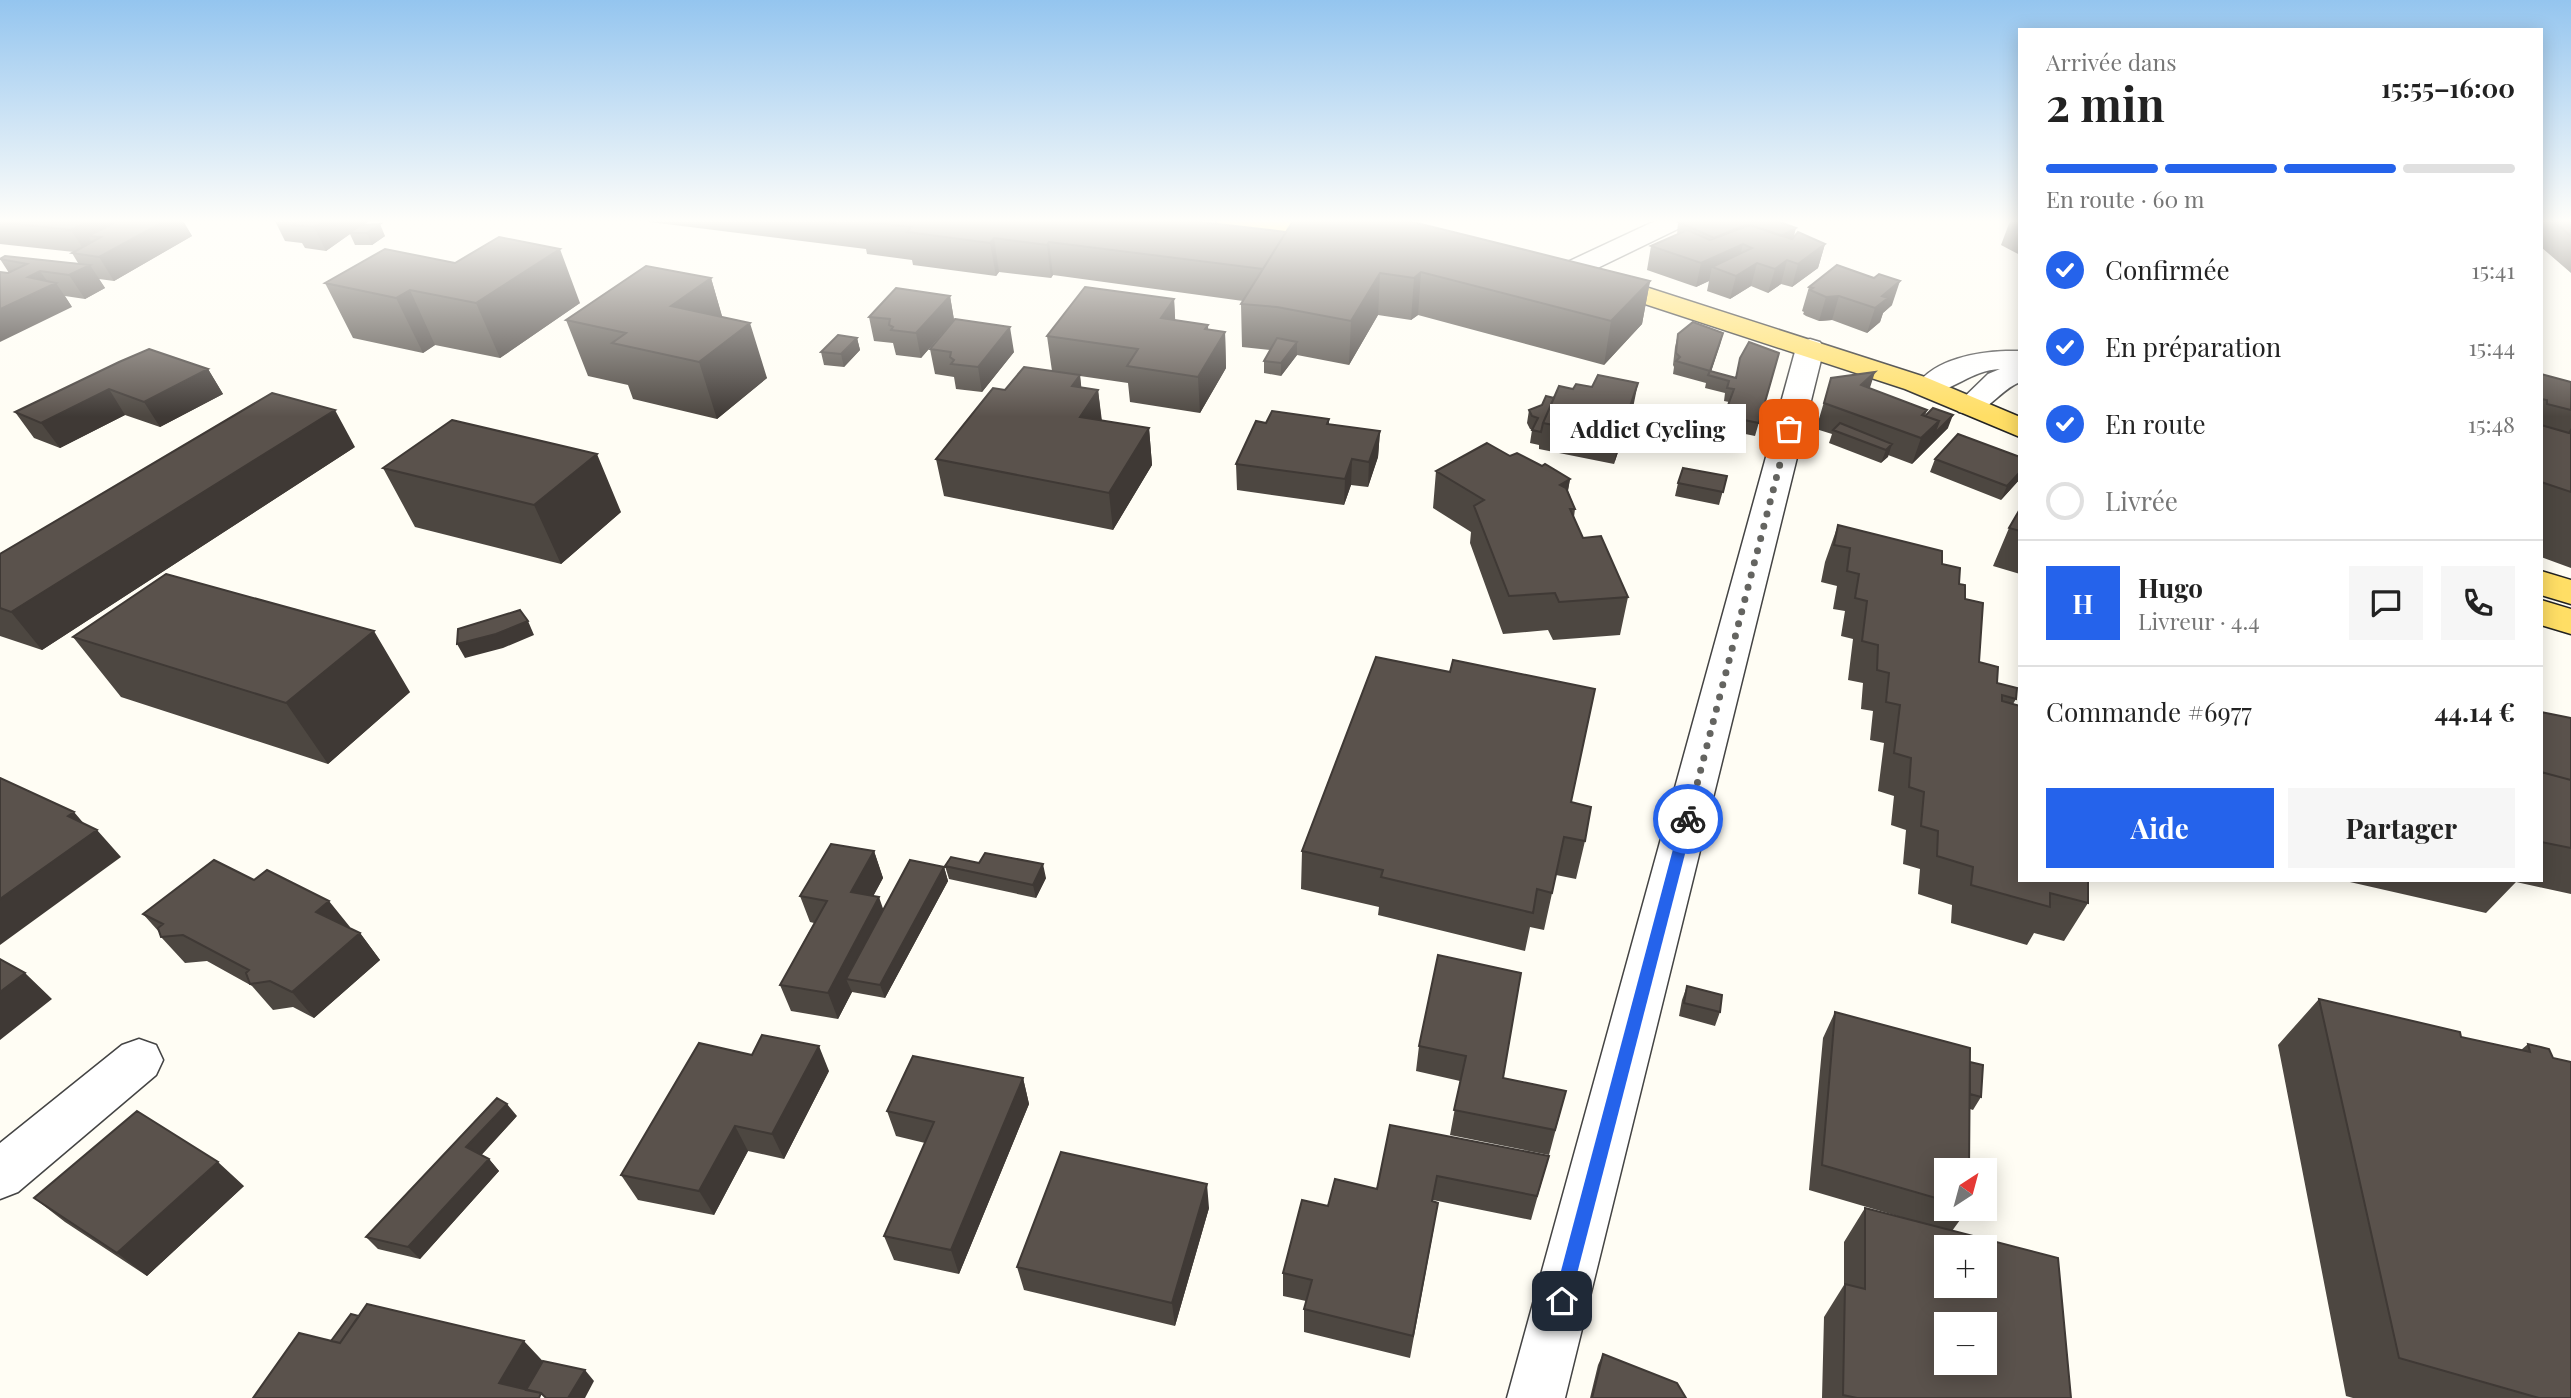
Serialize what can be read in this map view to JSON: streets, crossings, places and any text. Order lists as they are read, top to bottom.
{
  "places": ["Addict Cycling"],
  "north": "top right",
  "page": {
    "heading": ["2 min", "Arrivée dans", "15:55–16:00"],
    "panel": [
      "Hugo",
      "Livreur · 4.4",
      "Commande #6977",
      "44.14 €"
    ],
    "bar": "En route · 60 m",
    "list": [
      ["Confirmée", "15:41"],
      ["En préparation", "15:44"],
      ["En route", "15:48"],
      "Livrée"
    ],
    "bubble": "Addict Cycling",
    "round": "H",
    "buttons": ["Aide", "Partager"],
    "map_buttons": ["+", "−"]
  }
}
